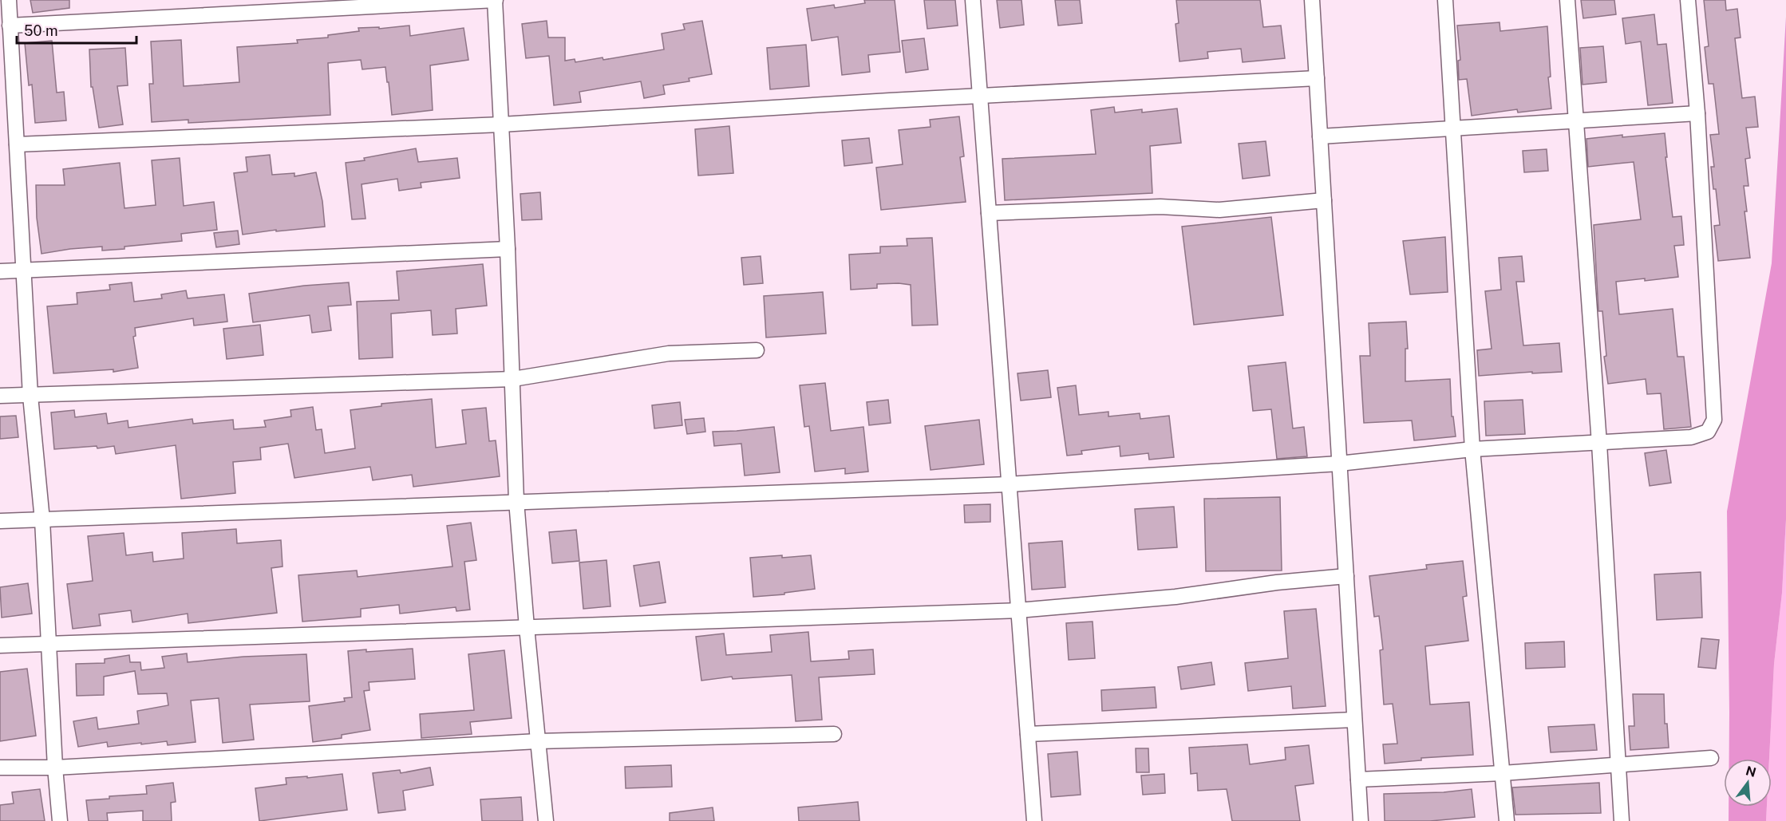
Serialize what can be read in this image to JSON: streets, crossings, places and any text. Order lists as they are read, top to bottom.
{
  "scale_bar": "50 m",
  "north": "top"
}
